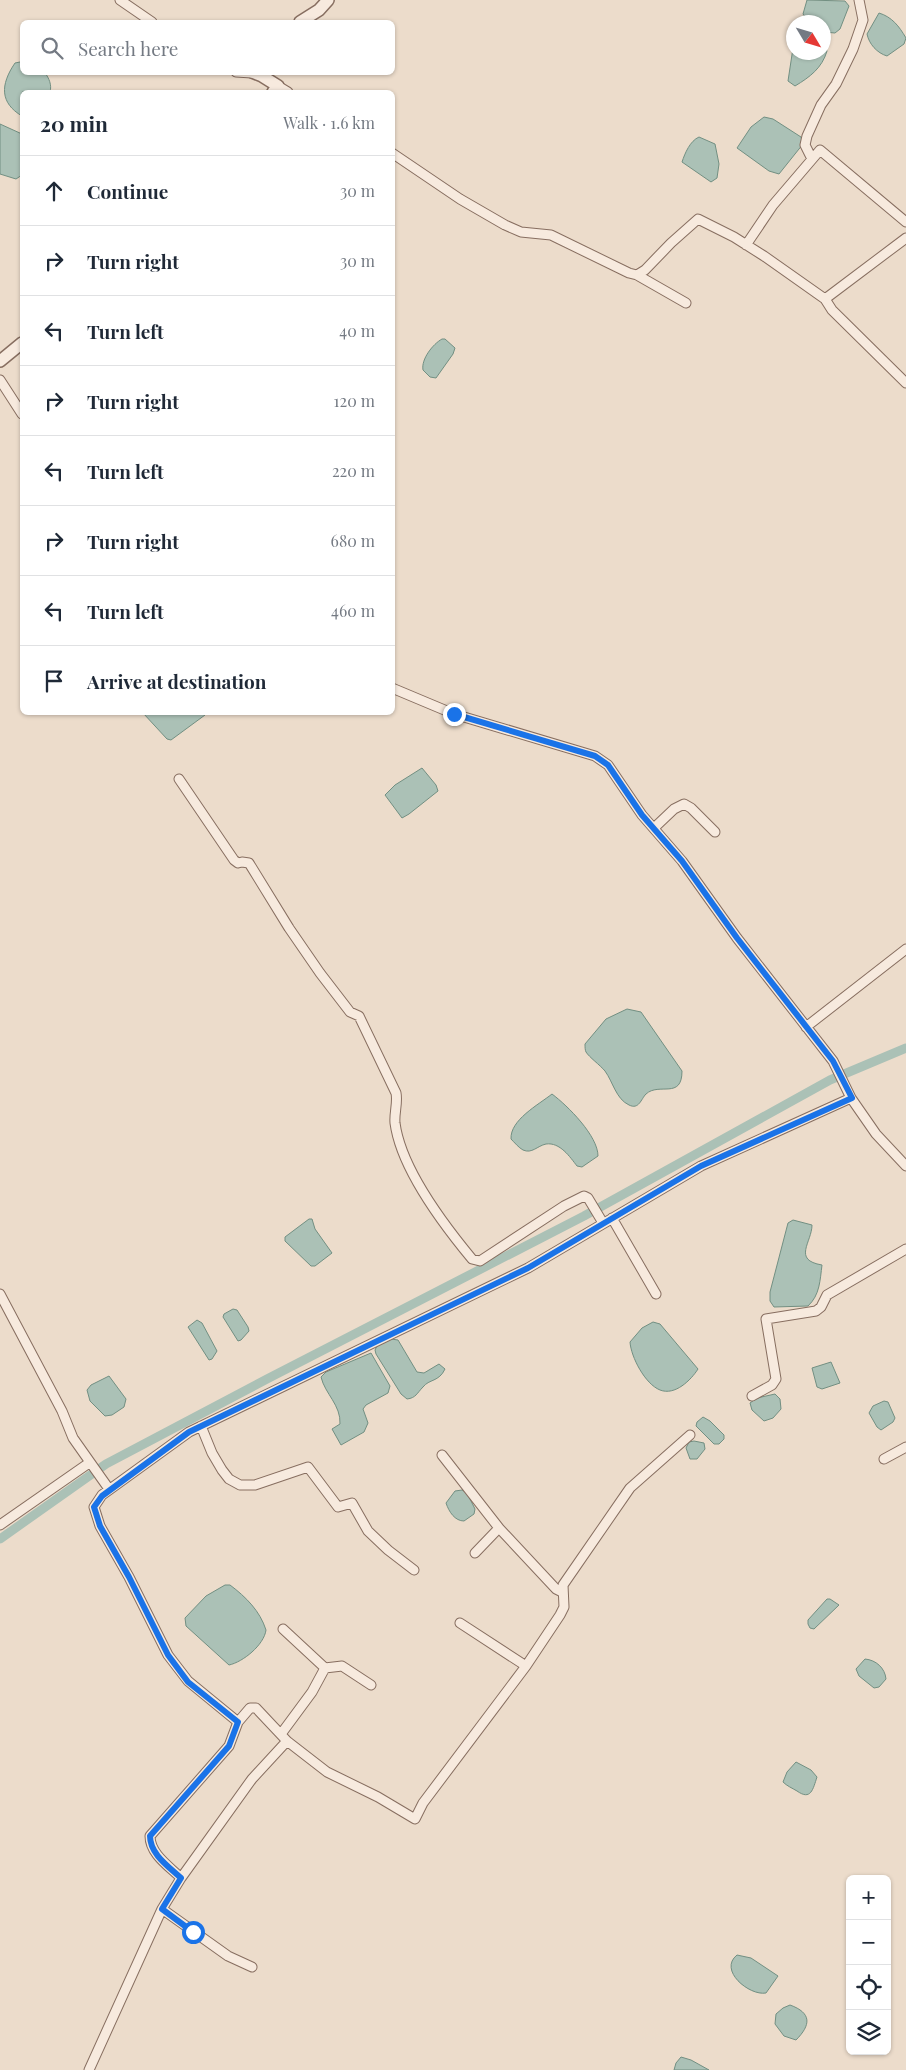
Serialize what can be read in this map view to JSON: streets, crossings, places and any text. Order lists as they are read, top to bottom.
{
  "north": "bottom right",
  "page": {
    "search": "Search here",
    "heading": ["20 min", "Walk · 1.6 km"],
    "list": [
      ["Continue", "30 m"],
      ["Turn right", "30 m"],
      ["Turn left", "40 m"],
      ["Turn right", "120 m"],
      ["Turn left", "220 m"],
      ["Turn right", "680 m"],
      ["Turn left", "460 m"],
      "Arrive at destination"
    ],
    "map_buttons": ["+", "−"]
  }
}
